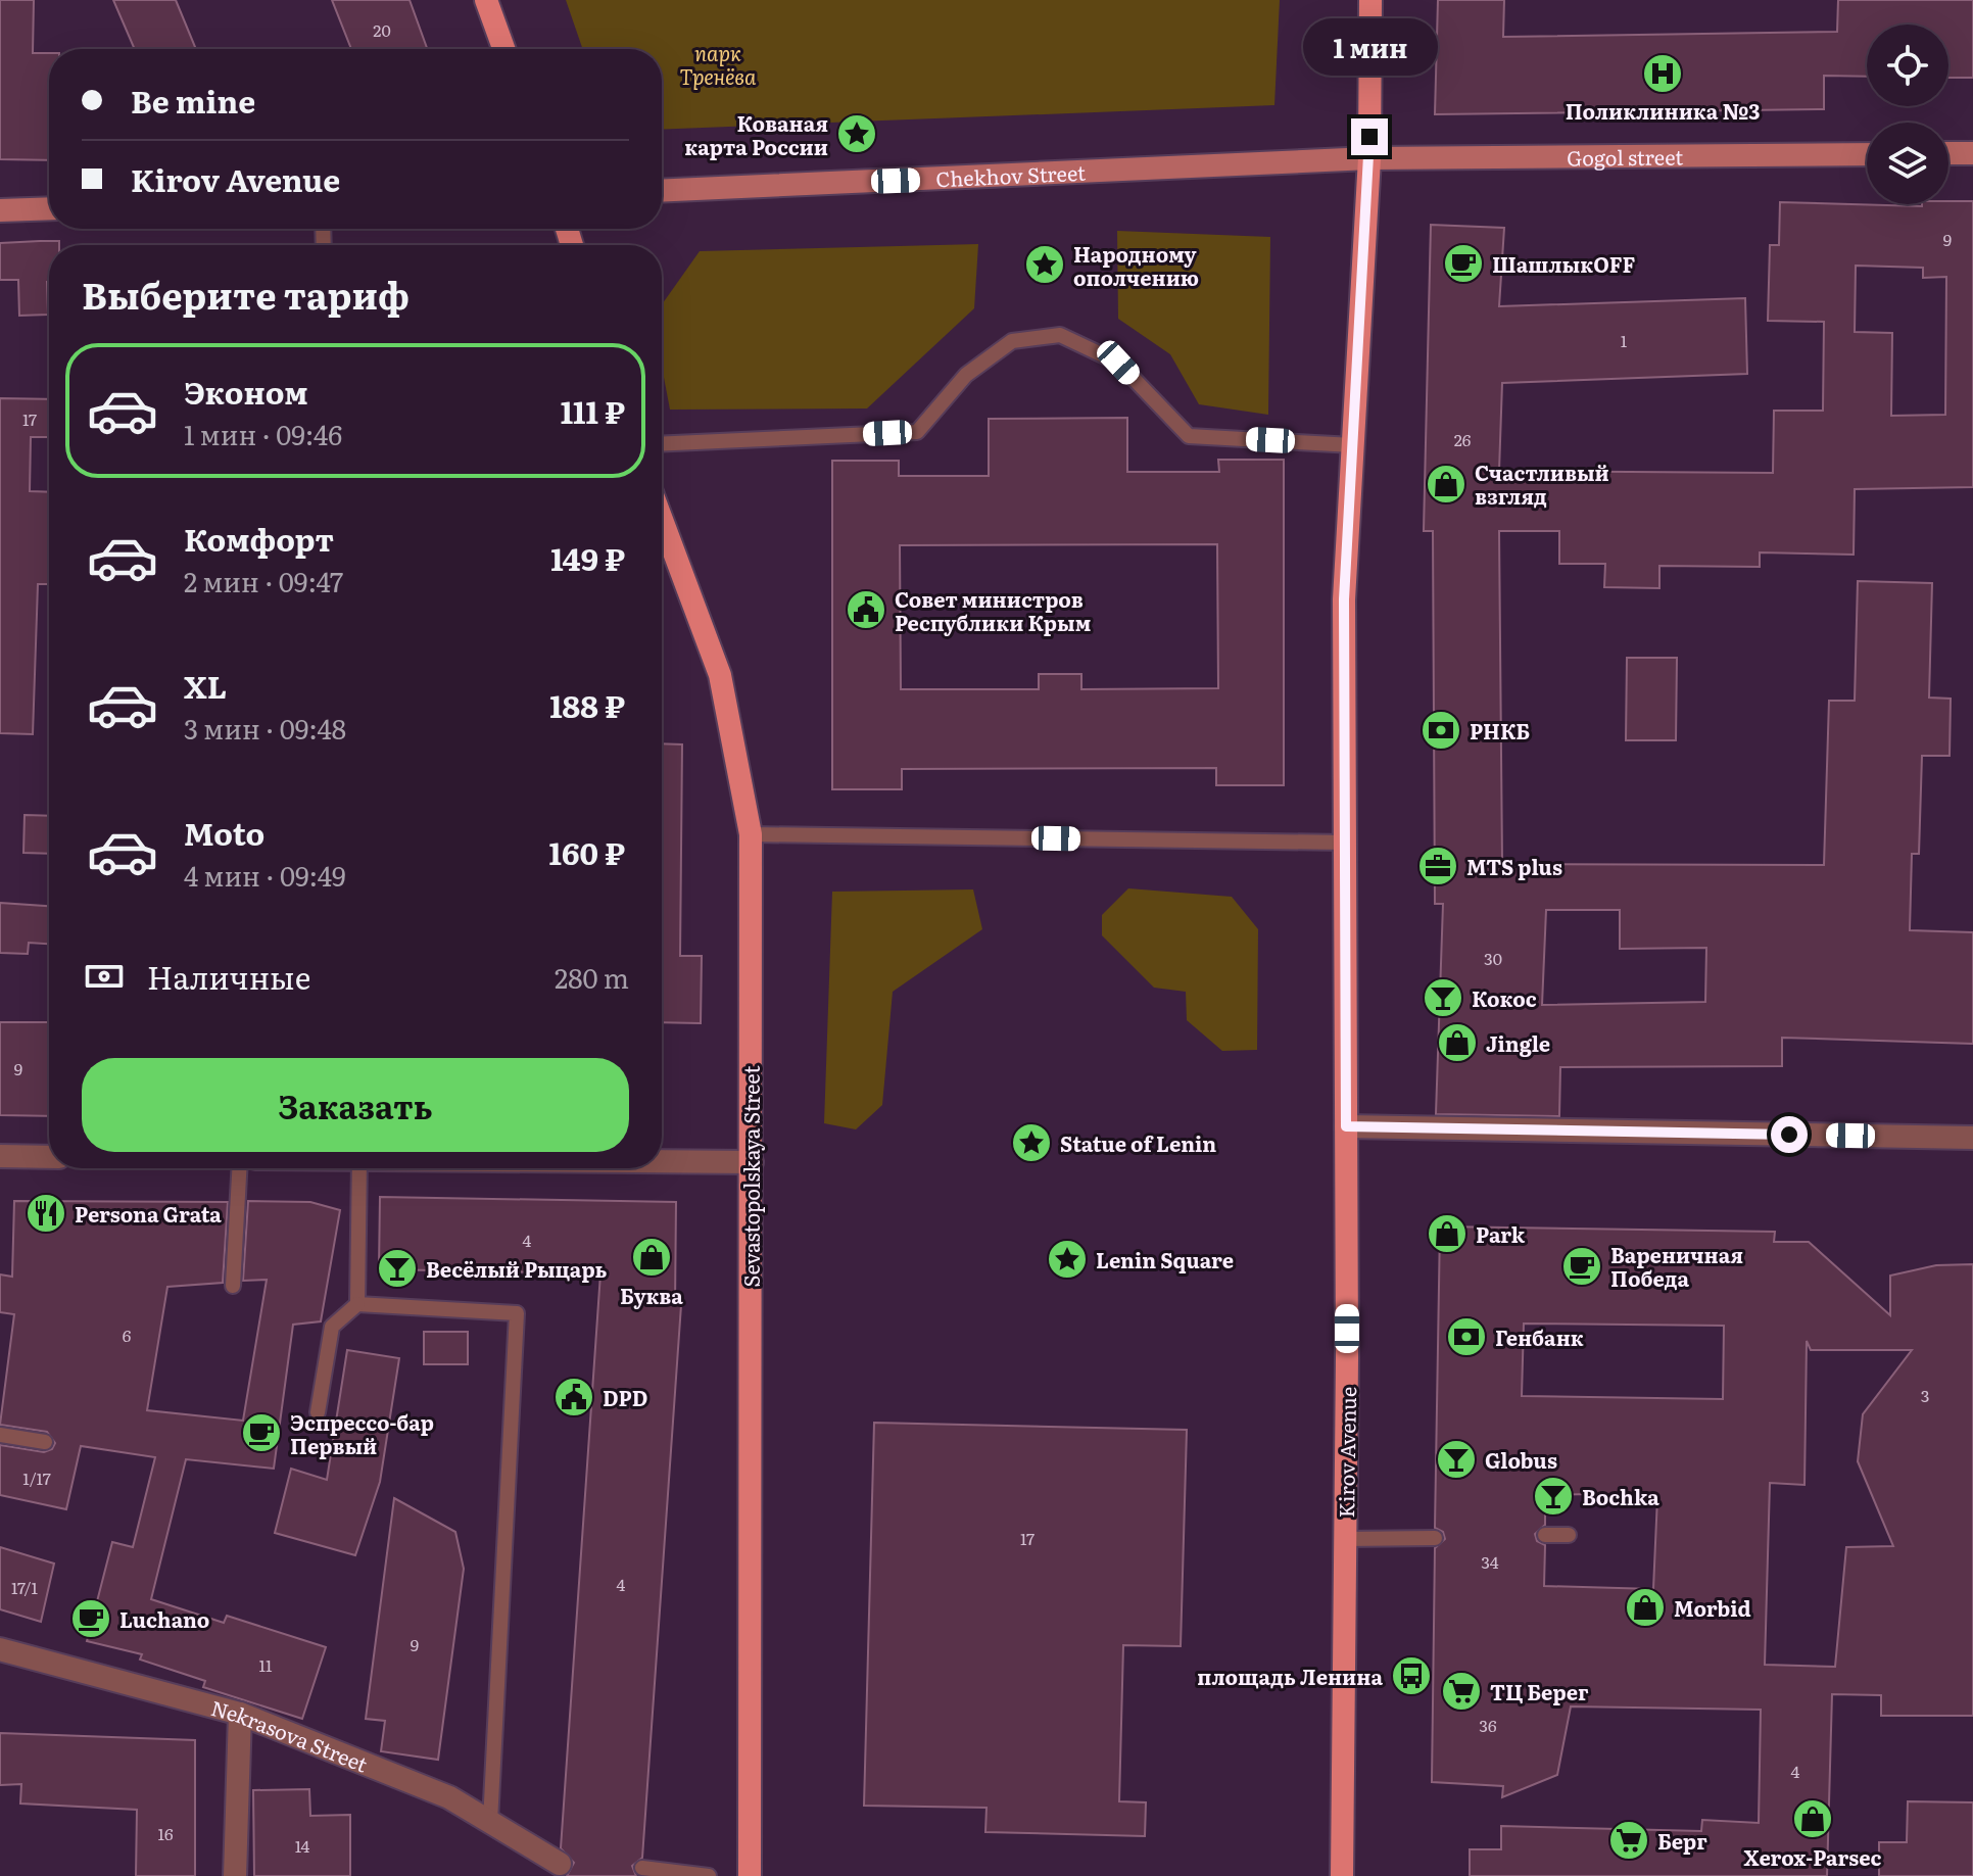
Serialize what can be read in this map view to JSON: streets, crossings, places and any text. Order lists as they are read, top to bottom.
{
  "streets": {
    "main road": [
      "Gogol street",
      "Chekhov Street",
      "Sevastopolskaya Street",
      "Kirov Avenue"
    ],
    "street": ["Nekrasova Street"]
  },
  "crossings": [
    ["Gogol street", "Chekhov Street"],
    ["Gogol street", "Kirov Avenue"],
    ["Chekhov Street", "Kirov Avenue"]
  ],
  "parks": ["парк Тренёва"],
  "places": {
    "hospital": ["Поликлиника №3"],
    "place": [
      "Кованая карта России",
      "Народному ополчению",
      "Statue of Lenin",
      "Lenin Square"
    ],
    "cafe": [
      "ШашлыкOFF",
      "Вареничная Победа",
      "Эспрессо-бар Первый",
      "Luchano"
    ],
    "shop": [
      "Счастливый взгляд",
      "Jingle",
      "Park",
      "Буква",
      "Morbid",
      "Xerox-Parsec"
    ],
    "public building": ["Совет министров Республики Крым", "DPD"],
    "bank": ["РНКБ", "Генбанк"],
    "office": ["MTS plus"],
    "bar": [
      "Кокос",
      "Весёлый Рыцарь",
      "Globus",
      "Bochka"
    ],
    "restaurant": ["Persona Grata"],
    "bus stop": ["площадь Ленина"],
    "supermarket": ["ТЦ Берег", "Берг"]
  },
  "house_numbers": [
    "20",
    "9",
    "1",
    "17",
    "26",
    "30",
    "9",
    "4",
    "6",
    "3",
    "1/17",
    "17",
    "34",
    "4",
    "17/1",
    "9",
    "11",
    "36",
    "4",
    "16",
    "14"
  ],
  "page": {
    "bubble": "1 мин",
    "banner": ["Be mine", "Kirov Avenue"],
    "heading": "Выберите тариф",
    "list": [
      {
        "name": "Эконом",
        "note": "1 мин · 09:46",
        "value": "111 ₽"
      },
      {
        "name": "Комфорт",
        "note": "2 мин · 09:47",
        "value": "149 ₽"
      },
      {
        "name": "XL",
        "note": "3 мин · 09:48",
        "value": "188 ₽"
      },
      {
        "name": "Moto",
        "note": "4 мин · 09:49",
        "value": "160 ₽"
      }
    ],
    "pay": ["Наличные", "280 m"],
    "buttons": "Заказать"
  }
}
